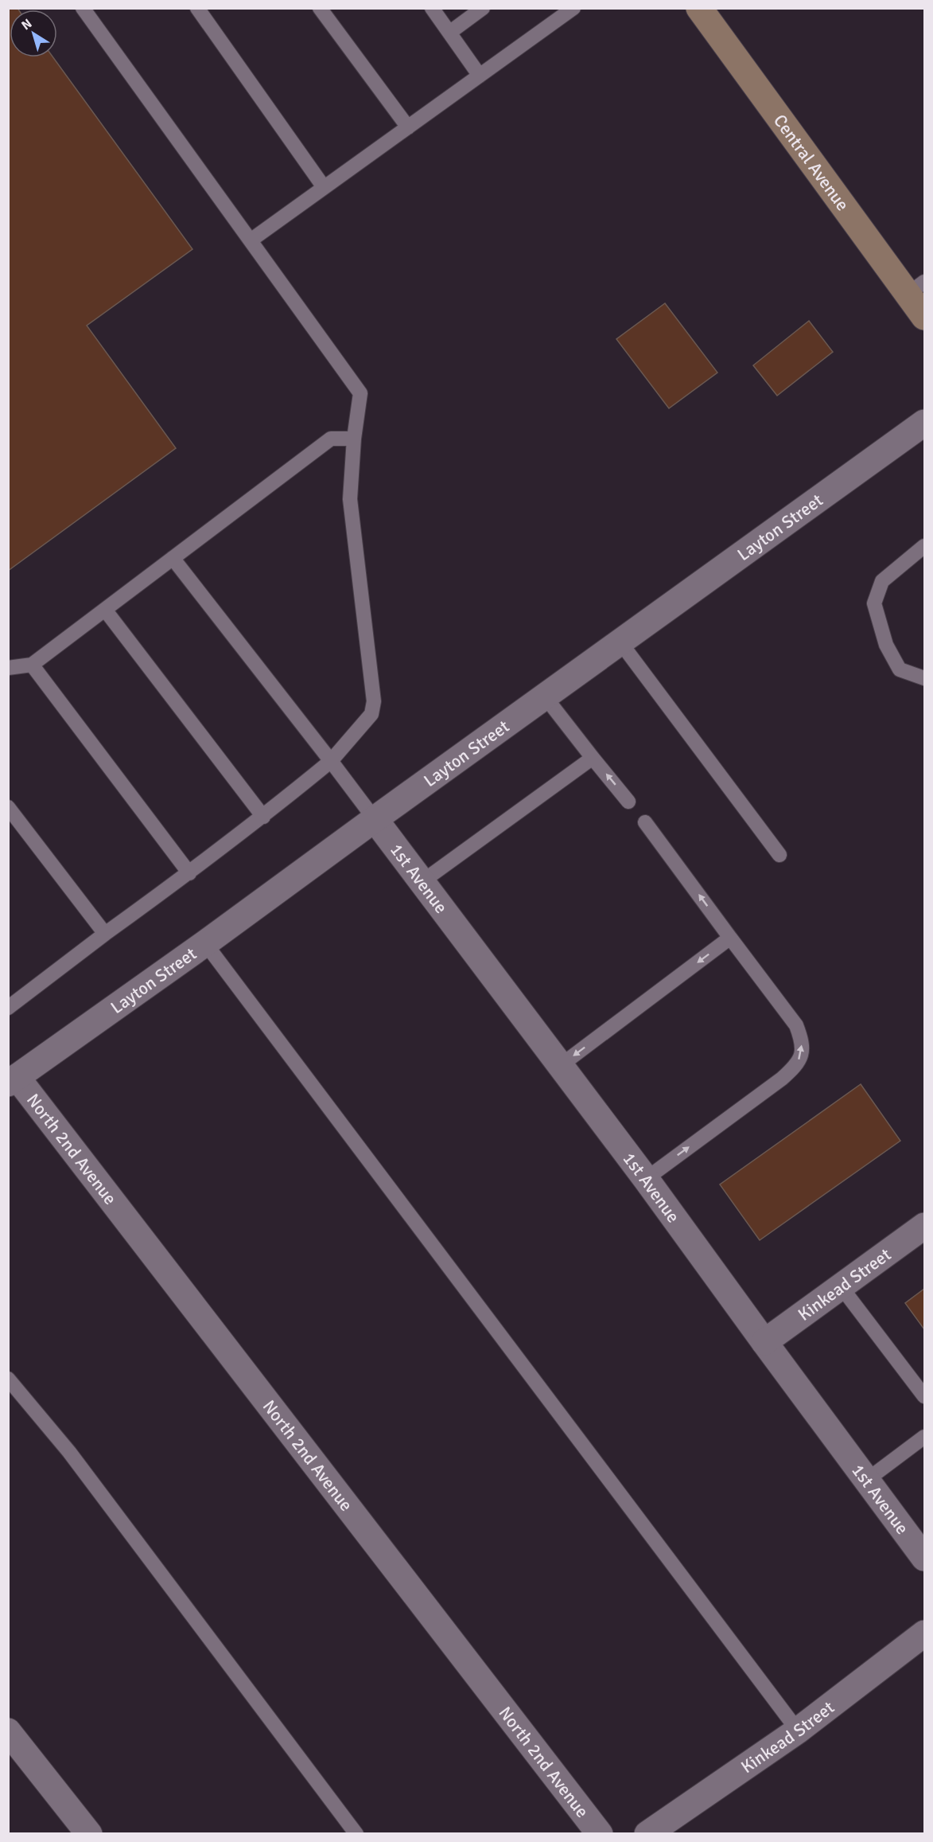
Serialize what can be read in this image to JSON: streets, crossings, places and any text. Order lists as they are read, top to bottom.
{
  "streets": {
    "street": [
      "Central Avenue",
      "Layton Street",
      "1st Avenue",
      "North 2nd Avenue",
      "Kinkead Street"
    ]
  },
  "crossings": [
    ["Layton Street", "1st Avenue"],
    ["Layton Street", "North 2nd Avenue"],
    ["1st Avenue", "Kinkead Street"]
  ],
  "north": "top left"
}
